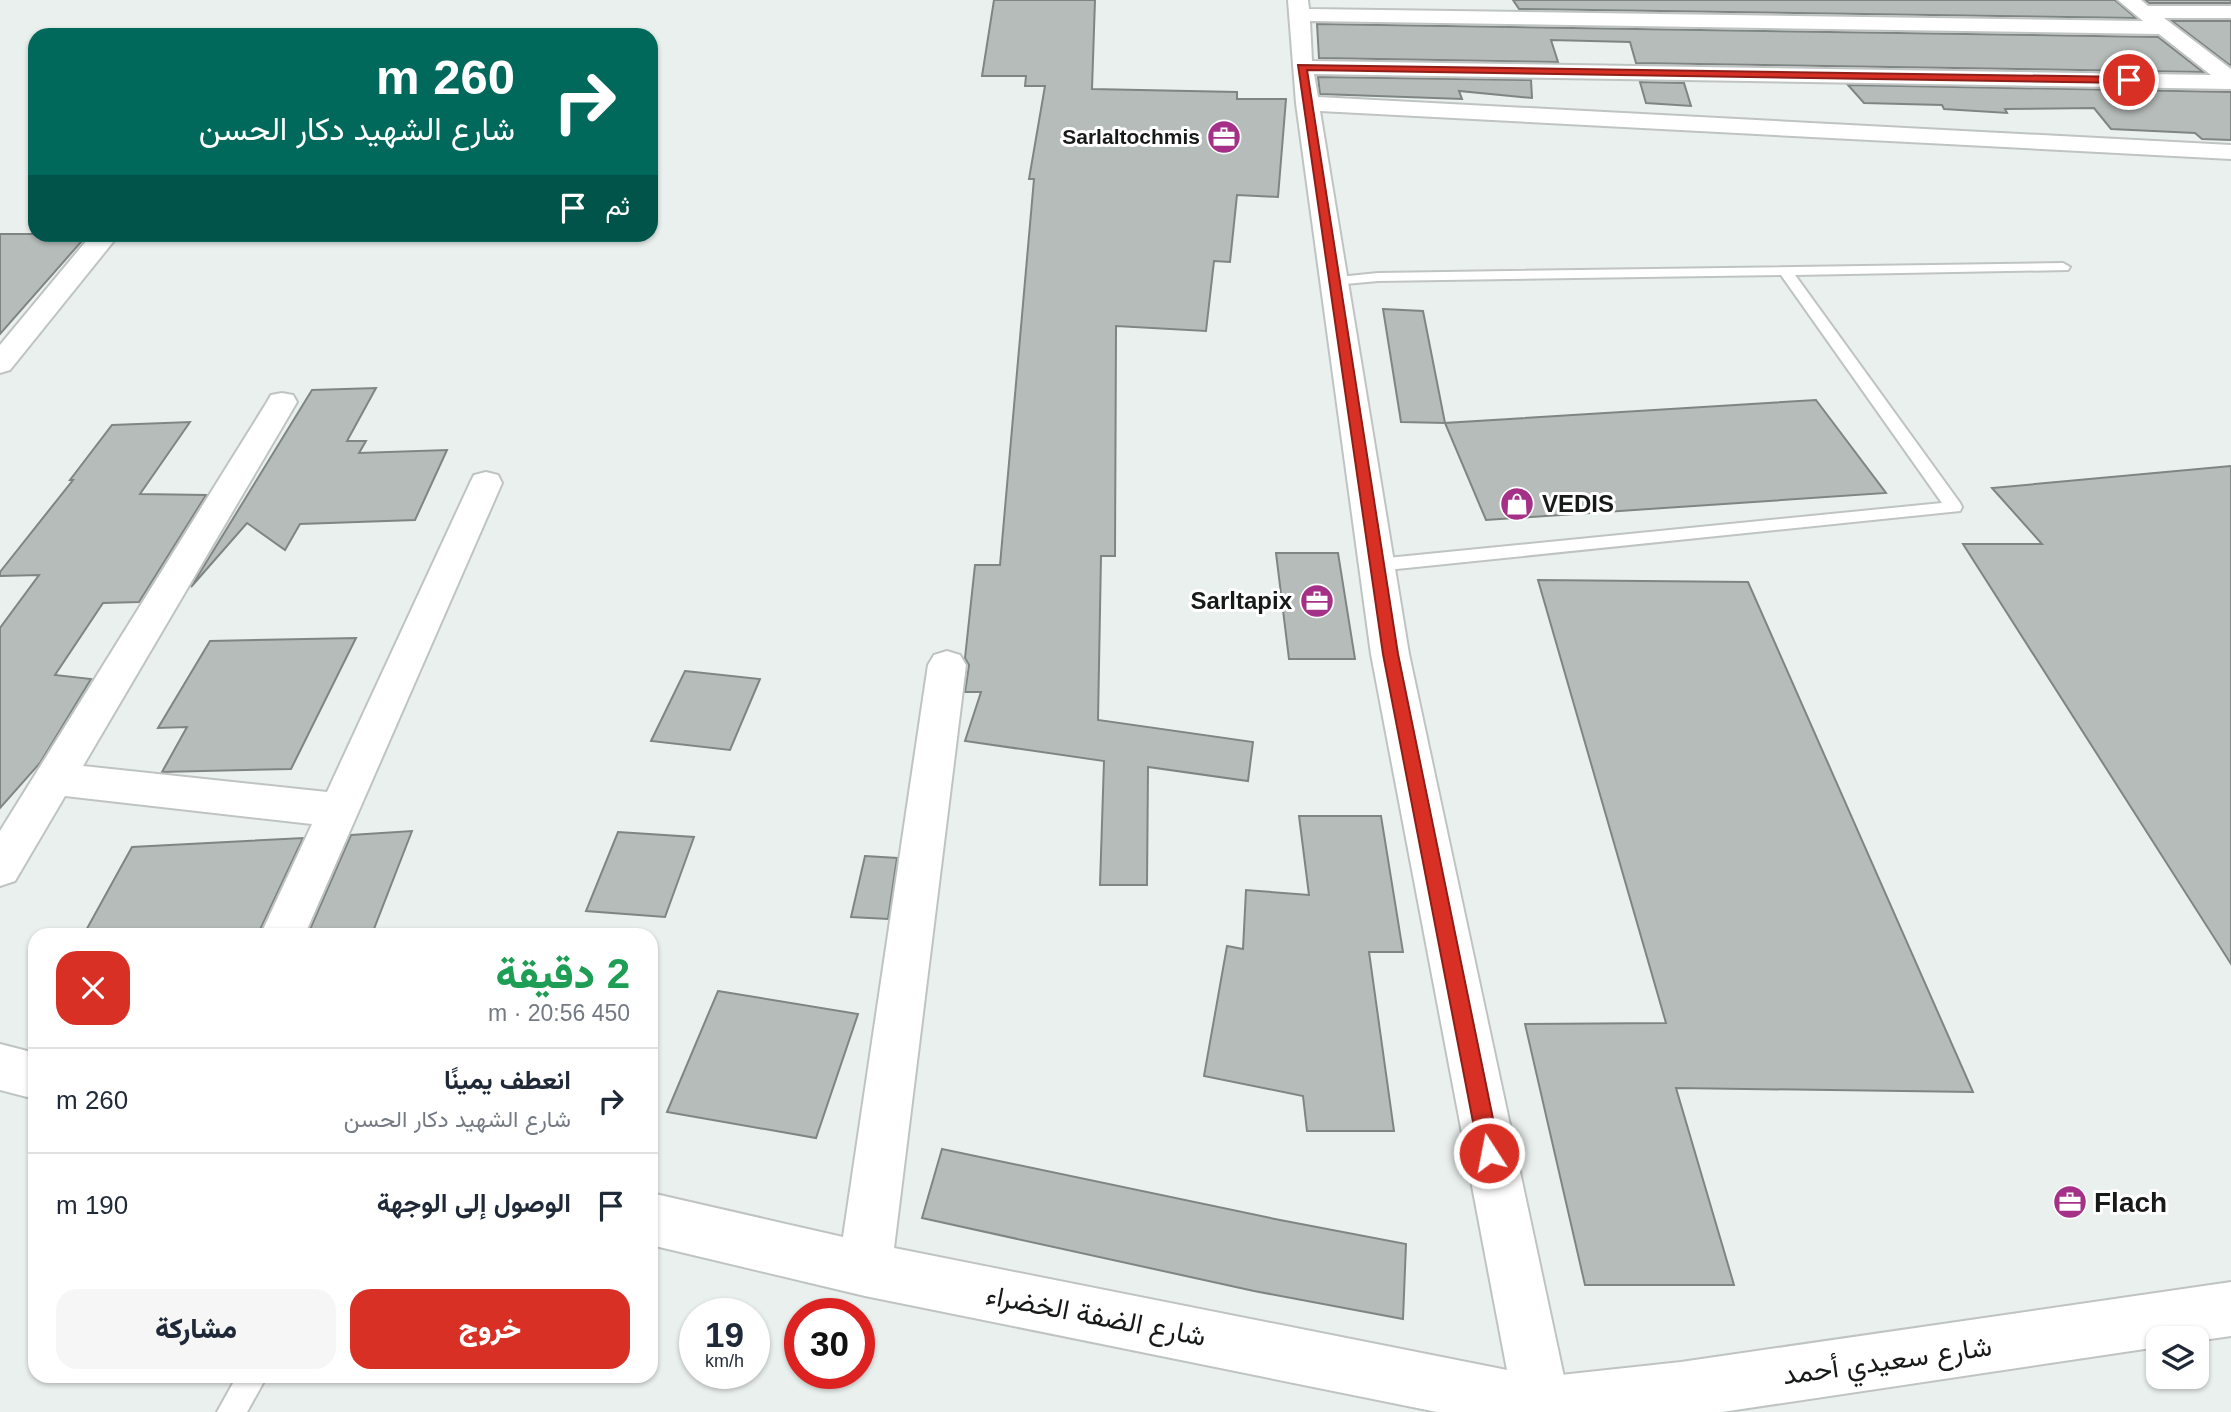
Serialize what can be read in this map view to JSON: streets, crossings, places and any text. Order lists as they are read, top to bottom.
{
  "streets": {
    "street": ["شارع الضفة الخضراء", "شارع سعيدي أحمد"]
  },
  "crossings": [
    ["شارع الضفة الخضراء", "شارع سعيدي أحمد"]
  ],
  "places": {
    "office": ["Sarlaltochmis", "Sarltapix", "Flach"],
    "shop": ["VEDIS"]
  },
  "page": {
    "turn": ["260 m", "شارع الشهيد دكار الحسن"],
    "then": "ثم",
    "heading": ["2 دقيقة", "450 m · 20:56"],
    "list": [
      {
        "name": "انعطف يمينًا",
        "note": "شارع الشهيد دكار الحسن",
        "value": "260 m"
      },
      {
        "name": "الوصول إلى الوجهة",
        "value": "190 m"
      }
    ],
    "buttons": ["خروج", "مشاركة"],
    "speed": "19 km/h",
    "limit": "30"
  }
}
